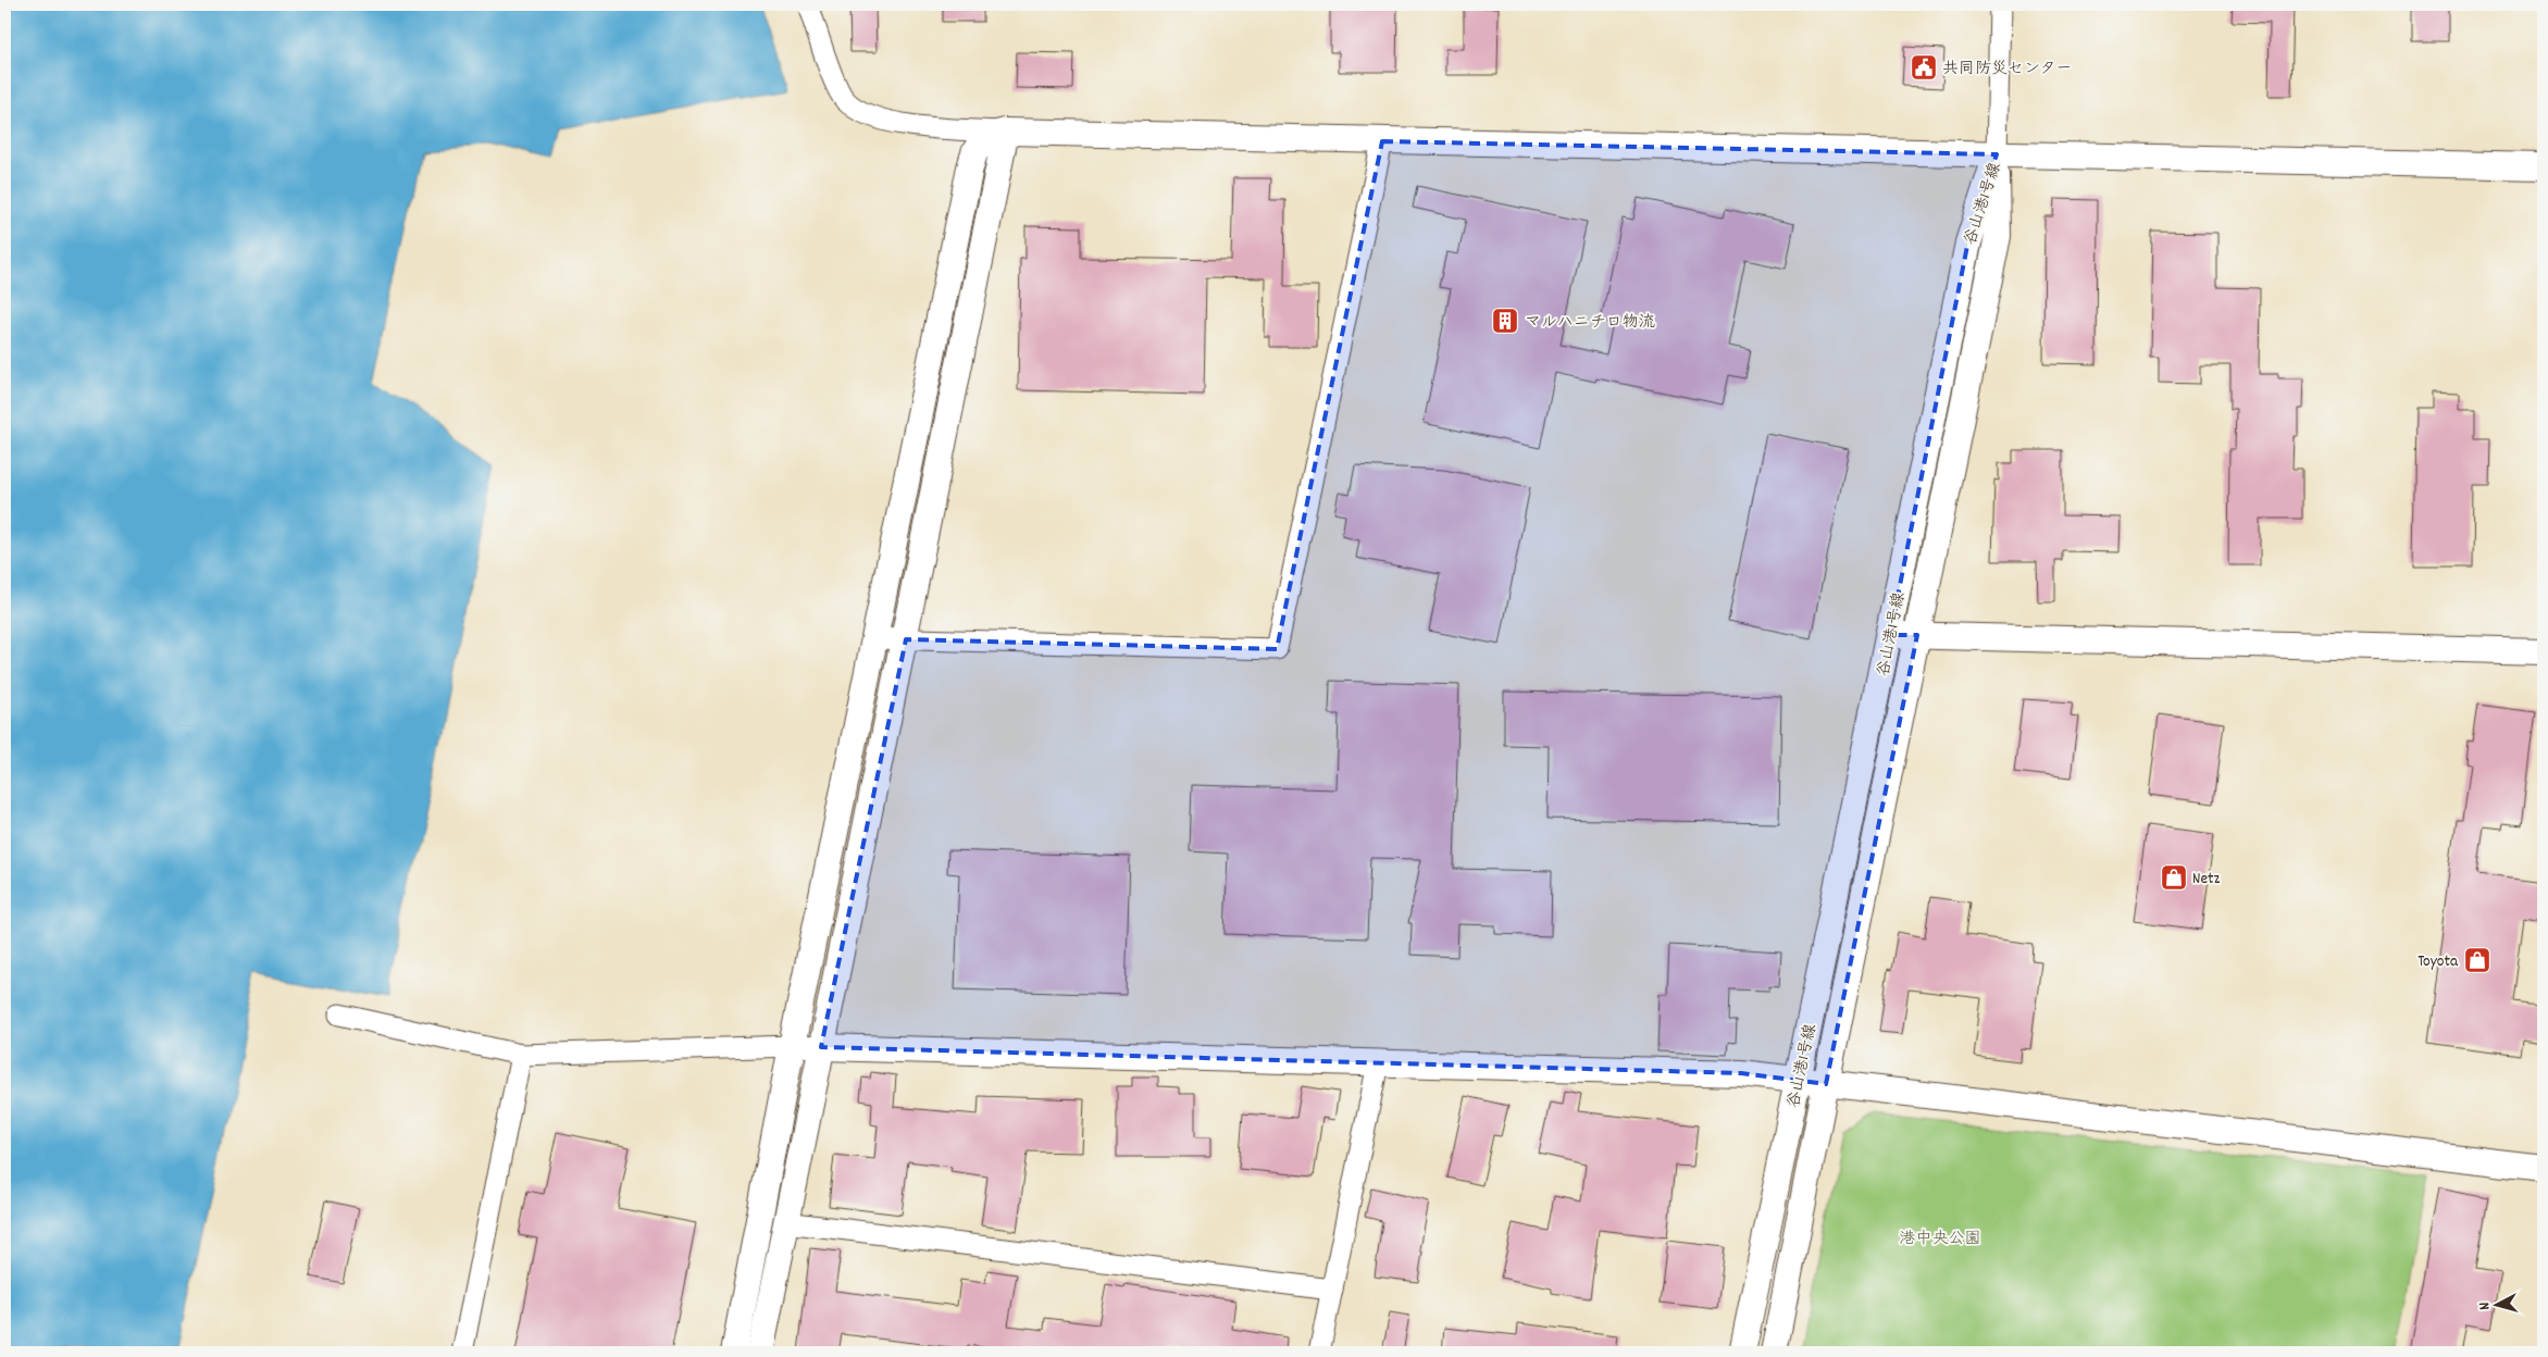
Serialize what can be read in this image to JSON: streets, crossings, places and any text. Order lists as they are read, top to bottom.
{
  "streets": {
    "street": ["谷山港1号線"]
  },
  "parks": ["港中央公園"],
  "places": {
    "public building": ["共同防災センター"],
    "building": ["マルハニチロ物流"],
    "shop": ["Netz", "Toyota"]
  },
  "north": "left"
}
